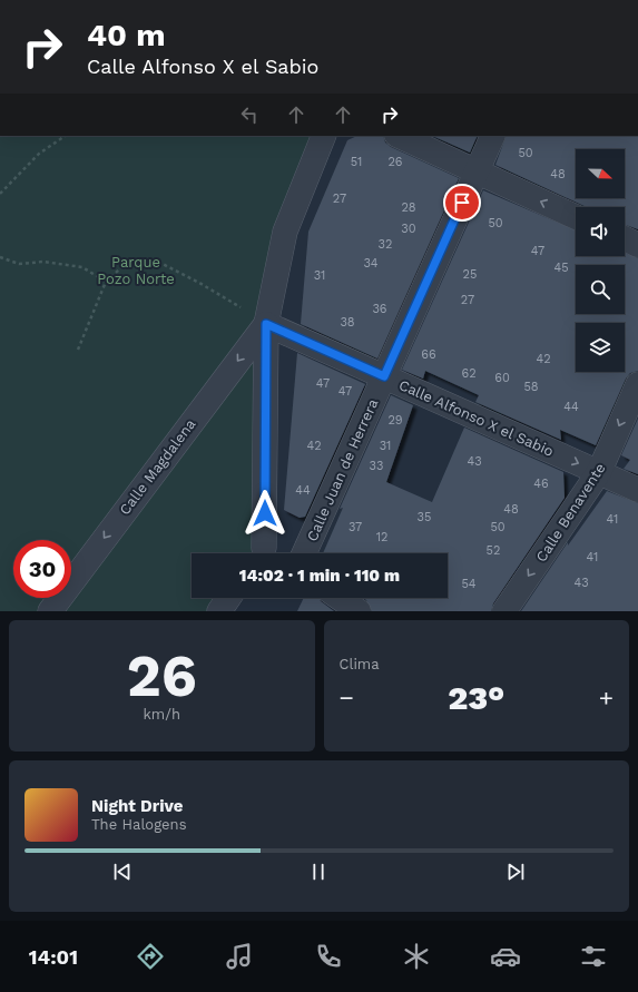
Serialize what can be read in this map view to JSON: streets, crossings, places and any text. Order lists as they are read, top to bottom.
{
  "streets": {
    "street": [
      "Calle Alfonso X el Sabio",
      "Calle Magdalena",
      "Calle Juan de Herrera",
      "Calle Benavente"
    ]
  },
  "crossings": [
    ["Calle Alfonso X el Sabio", "Calle Magdalena"],
    ["Calle Alfonso X el Sabio", "Calle Juan de Herrera"],
    ["Calle Alfonso X el Sabio", "Calle Benavente"]
  ],
  "one_way": ["Calle Alfonso X el Sabio", "Calle Magdalena", "Calle Benavente"],
  "parks": ["Parque Pozo Norte"],
  "house_numbers": [
    "50",
    "51",
    "26",
    "48",
    "27",
    "28",
    "50",
    "30",
    "32",
    "47",
    "34",
    "45",
    "25",
    "31",
    "27",
    "36",
    "38",
    "66",
    "42",
    "62",
    "60",
    "47",
    "58",
    "47",
    "44",
    "29",
    "42",
    "31",
    "43",
    "33",
    "46",
    "44",
    "48",
    "35",
    "41",
    "37",
    "50",
    "12",
    "52",
    "41",
    "43",
    "54"
  ],
  "north": "right",
  "page": {
    "turn": ["40 m", "Calle Alfonso X el Sabio"],
    "limit": "30",
    "trip": "14:02 · 1 min · 110 m",
    "tile": [
      ["26", "km/h"],
      "Clima"
    ],
    "heat": ["−", "23°", "+"],
    "song": ["Night Drive", "The Halogens"],
    "tabs": "14:01"
  }
}
